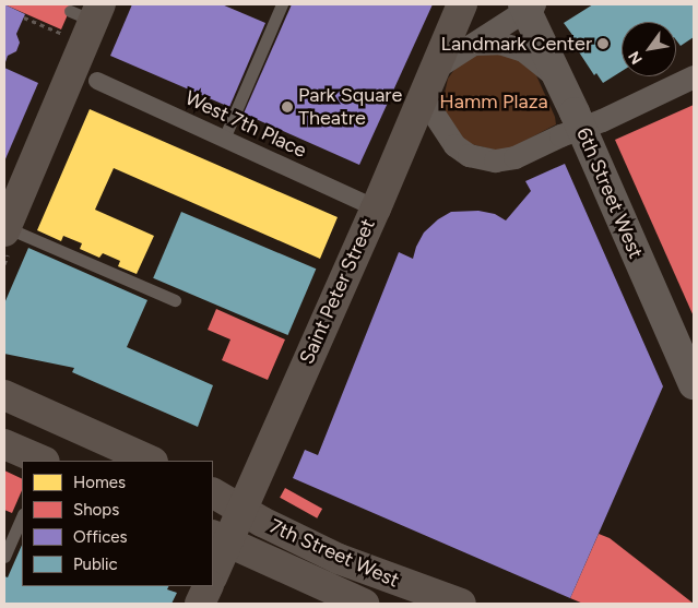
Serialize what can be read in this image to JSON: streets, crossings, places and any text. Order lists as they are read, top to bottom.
{
  "streets": {
    "main road": ["Saint Peter Street", "7th Street West"],
    "street": ["West 7th Place", "6th Street West"]
  },
  "crossings": [
    ["West 7th Place", "Saint Peter Street"],
    ["6th Street West", "Saint Peter Street"],
    ["Saint Peter Street", "7th Street West"]
  ],
  "parks": ["Hamm Plaza"],
  "places": ["Landmark Center", "Park Square Theatre"],
  "legend": [
    "Homes",
    "Shops",
    "Offices",
    "Public"
  ],
  "north": "bottom left"
}
